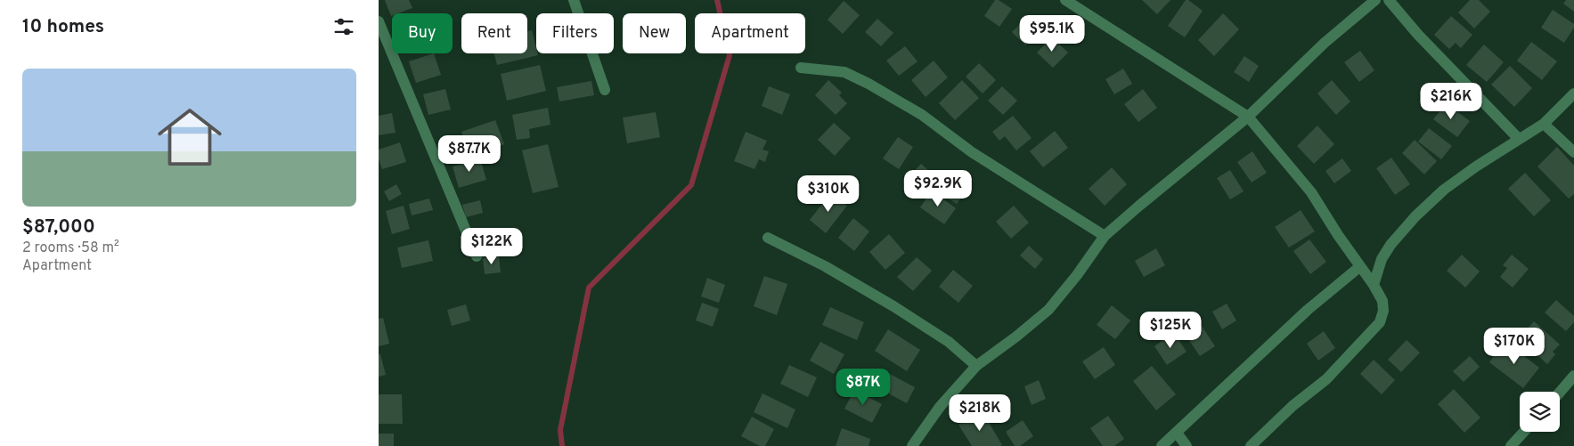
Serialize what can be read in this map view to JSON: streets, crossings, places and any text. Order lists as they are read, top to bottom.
{
  "page": {
    "heading": "10 homes",
    "chip": [
      "Buy",
      "Rent",
      "Filters",
      "New",
      "Apartment"
    ],
    "price": [
      "$95.1K",
      "$216K",
      "$87.7K",
      "$92.9K",
      "$310K",
      "$122K",
      "$125K",
      "$170K",
      "$87K",
      "$218K"
    ],
    "list": [
      {
        "name": "$87,000",
        "note": "2 rooms · 58 m² · Apartment"
      }
    ]
  }
}
